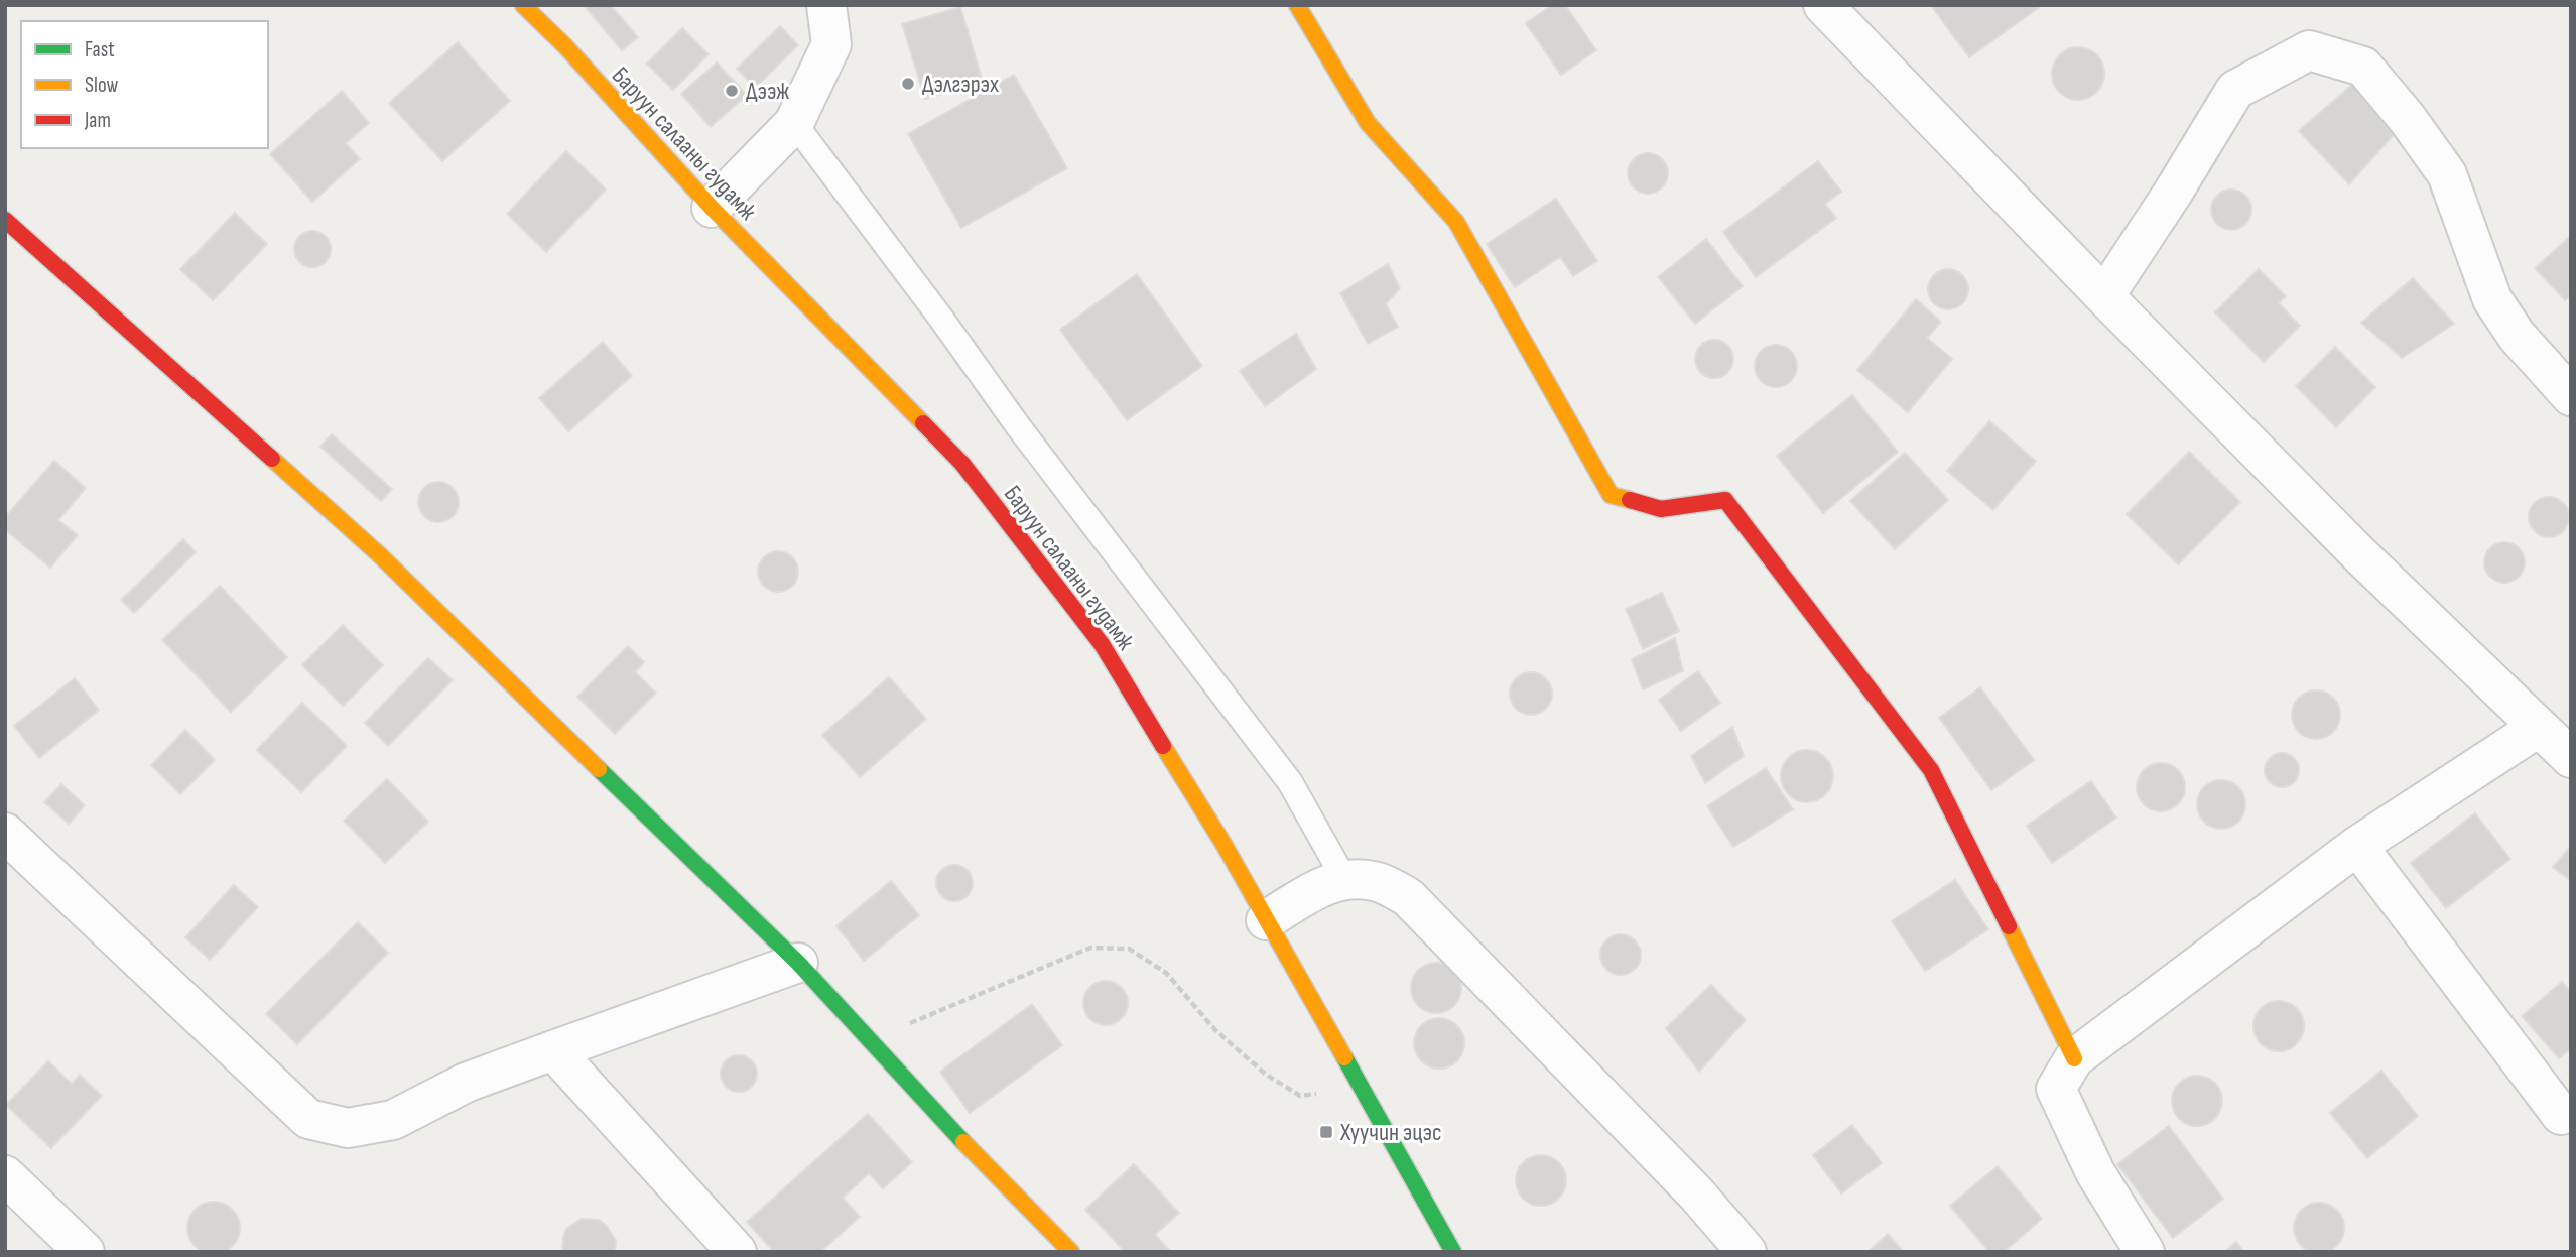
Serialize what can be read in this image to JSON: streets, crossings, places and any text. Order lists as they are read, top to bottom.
{
  "streets": {
    "street": ["Баруун салааны гудамж"]
  },
  "places": {
    "other": ["Дэлгэрэх", "Дээж"],
    "transit": ["Хуучин эцэс"]
  },
  "legend": ["Fast", "Slow", "Jam"]
}
